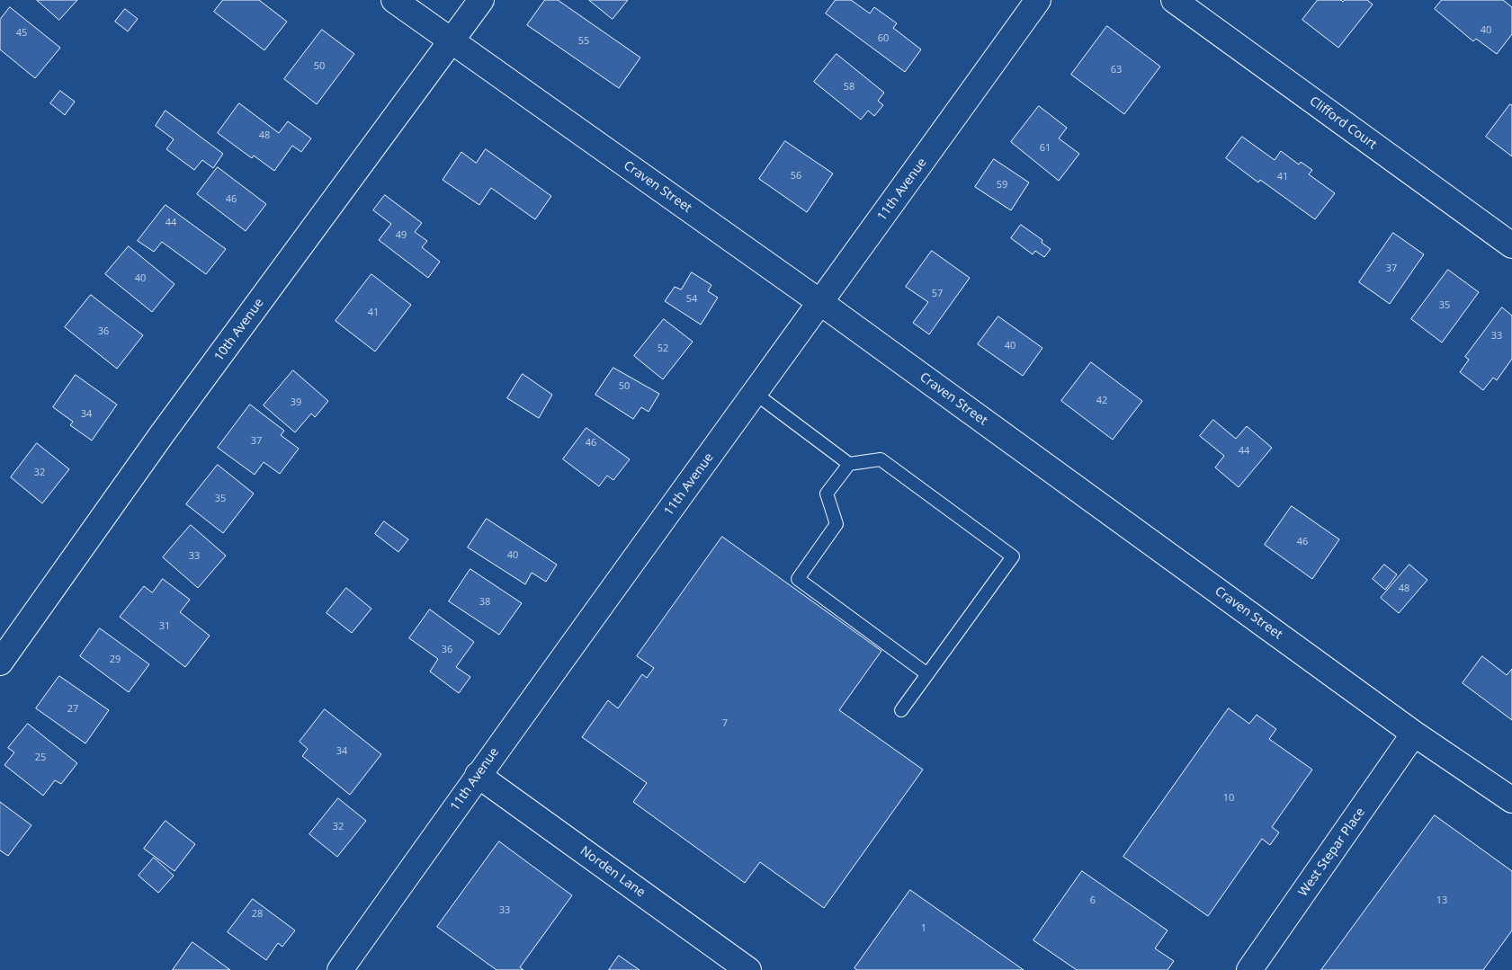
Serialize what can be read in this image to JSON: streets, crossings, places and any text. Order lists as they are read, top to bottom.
{
  "streets": {
    "street": [
      "Clifford Court",
      "Craven Street",
      "11th Avenue",
      "10th Avenue",
      "West Stepar Place",
      "Norden Lane"
    ]
  },
  "crossings": [
    ["Craven Street", "11th Avenue"],
    ["Craven Street", "10th Avenue"],
    ["Craven Street", "West Stepar Place"],
    ["11th Avenue", "Norden Lane"]
  ],
  "house_numbers": [
    "40",
    "45",
    "60",
    "55",
    "50",
    "63",
    "58",
    "48",
    "61",
    "56",
    "41",
    "59",
    "46",
    "44",
    "49",
    "37",
    "40",
    "57",
    "54",
    "35",
    "41",
    "36",
    "33",
    "40",
    "52",
    "50",
    "42",
    "39",
    "34",
    "37",
    "46",
    "44",
    "32",
    "35",
    "46",
    "40",
    "33",
    "48",
    "38",
    "31",
    "36",
    "29",
    "27",
    "7",
    "34",
    "25",
    "10",
    "32",
    "6",
    "13",
    "33",
    "28",
    "1"
  ]
}
